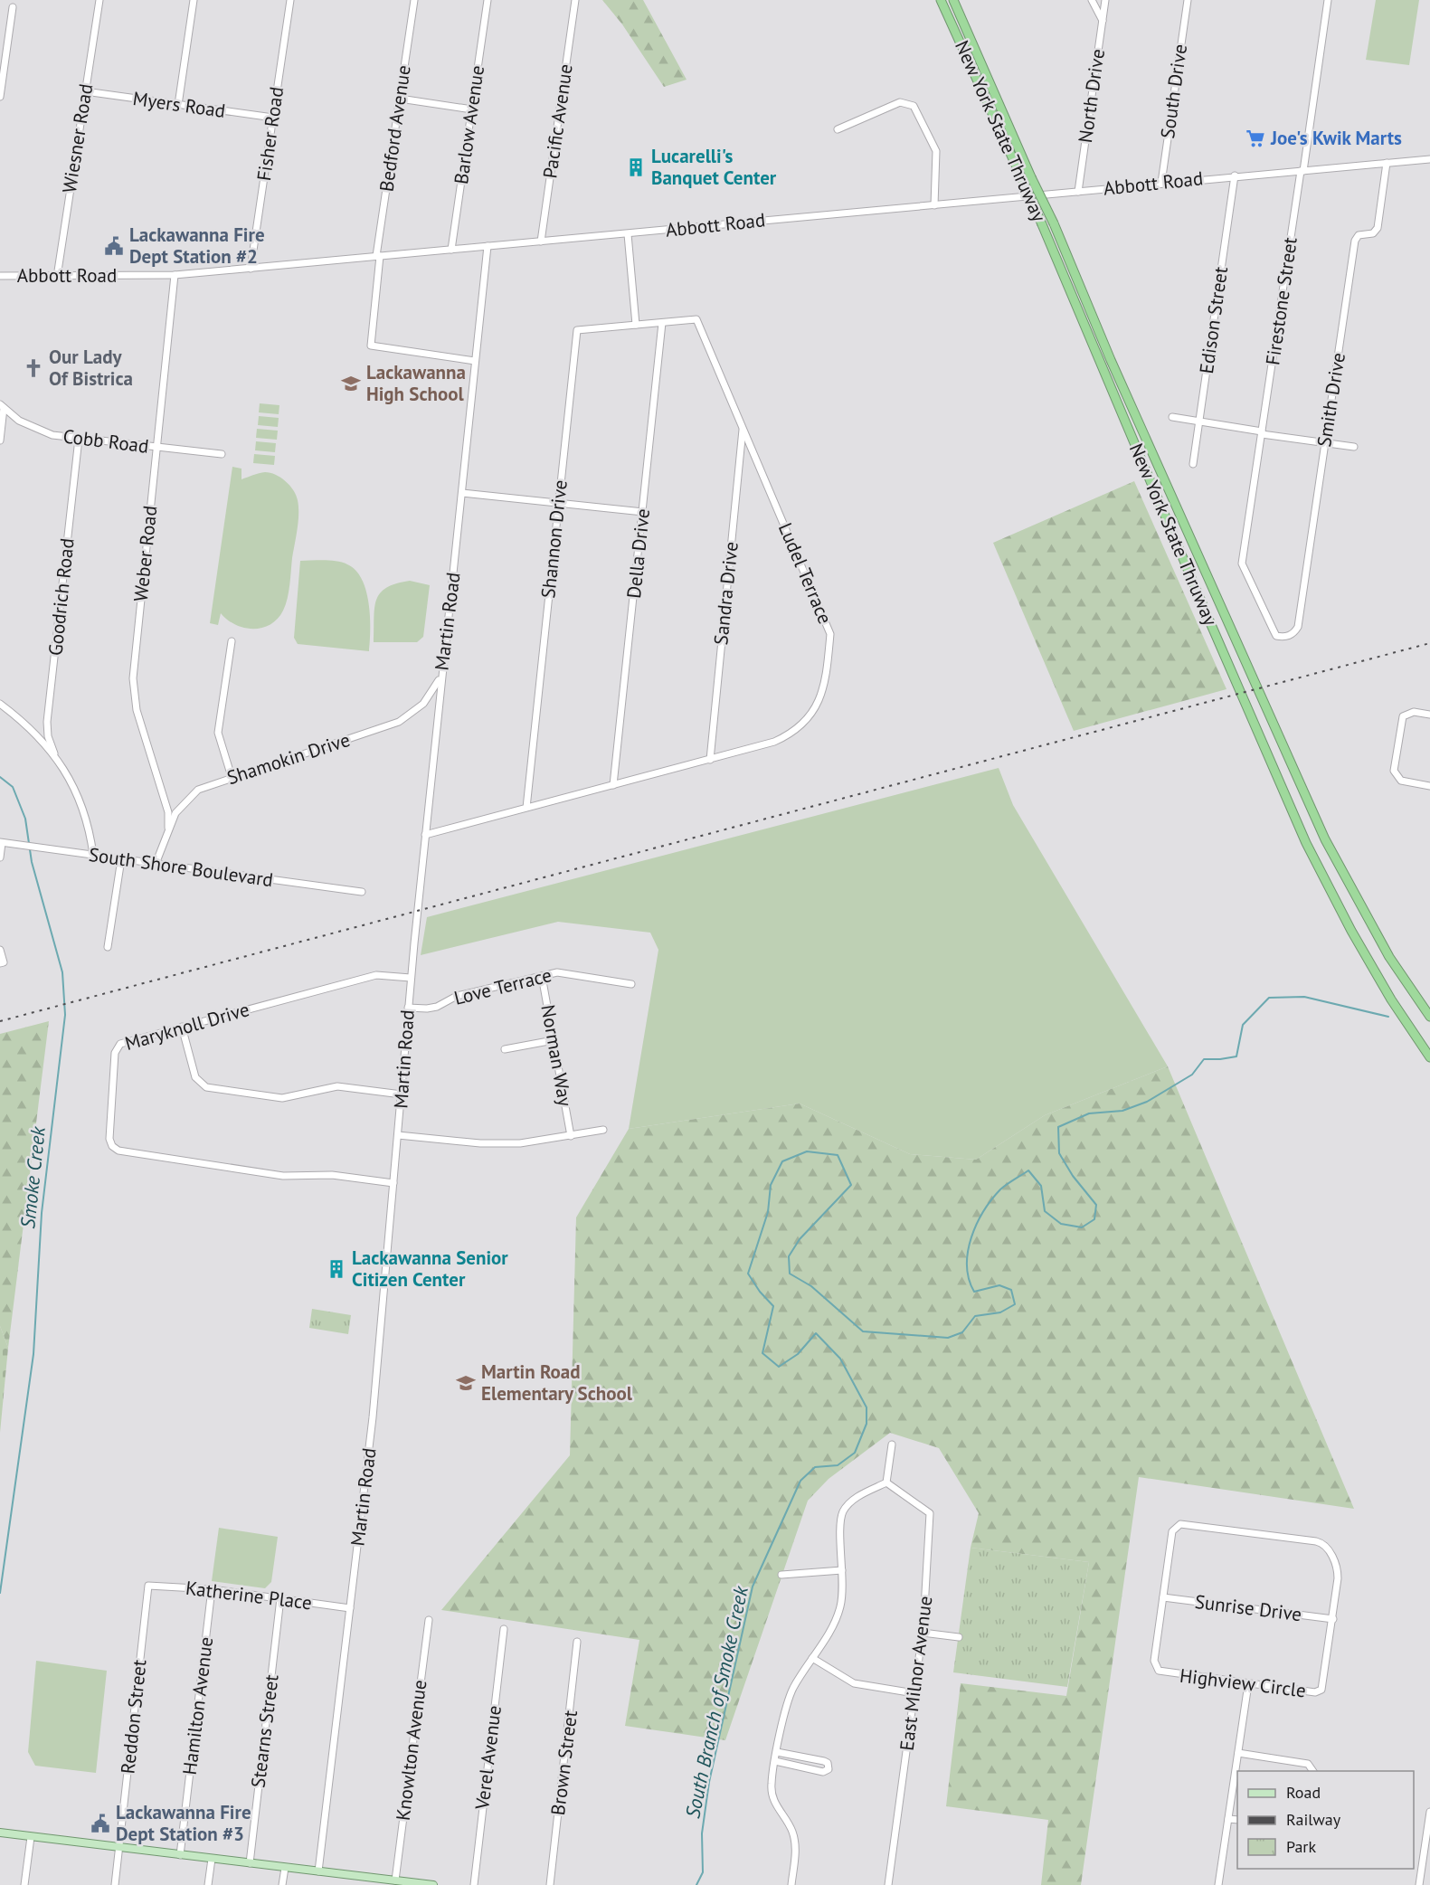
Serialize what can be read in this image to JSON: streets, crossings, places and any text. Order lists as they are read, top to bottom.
{
  "streets": {
    "highway": ["New York State Thruway"],
    "street": [
      "South Drive",
      "North Drive",
      "Myers Road",
      "Pacific Avenue",
      "Barlow Avenue",
      "Bedford Avenue",
      "Fisher Road",
      "Wiesner Road",
      "Abbott Road",
      "Firestone Street",
      "Edison Street",
      "Smith Drive",
      "Cobb Road",
      "Shannon Drive",
      "Weber Road",
      "Della Drive",
      "Ludel Terrace",
      "Sandra Drive",
      "Goodrich Road",
      "Martin Road",
      "Shamokin Drive",
      "South Shore Boulevard",
      "Love Terrace",
      "Maryknoll Drive",
      "Norman Way",
      "Katherine Place",
      "Sunrise Drive",
      "East Milnor Avenue",
      "Highview Circle",
      "Hamilton Avenue",
      "Reddon Street",
      "Stearns Street",
      "Knowlton Avenue",
      "Verel Avenue",
      "Brown Street"
    ]
  },
  "crossings": [
    ["South Drive", "Abbott Road"],
    ["North Drive", "Abbott Road"],
    ["Myers Road", "Fisher Road"],
    ["Myers Road", "Wiesner Road"],
    ["Pacific Avenue", "Abbott Road"],
    ["Barlow Avenue", "Abbott Road"],
    ["Bedford Avenue", "Abbott Road"],
    ["Bedford Avenue", "Martin Road"],
    ["Fisher Road", "Abbott Road"],
    ["Wiesner Road", "Abbott Road"],
    ["Abbott Road", "Firestone Street"],
    ["Abbott Road", "Edison Street"],
    ["Abbott Road", "Smith Drive"],
    ["Abbott Road", "Weber Road"],
    ["Abbott Road", "Martin Road"],
    ["Firestone Street", "Smith Drive"],
    ["Cobb Road", "Weber Road"],
    ["Cobb Road", "Goodrich Road"],
    ["Shannon Drive", "Ludel Terrace"],
    ["Weber Road", "Shamokin Drive"],
    ["Della Drive", "Ludel Terrace"],
    ["Ludel Terrace", "Sandra Drive"],
    ["Ludel Terrace", "Martin Road"],
    ["Martin Road", "Shamokin Drive"],
    ["Martin Road", "Love Terrace"],
    ["Martin Road", "Maryknoll Drive"],
    ["Martin Road", "Katherine Place"],
    ["Shamokin Drive", "South Shore Boulevard"],
    ["Love Terrace", "Norman Way"],
    ["Katherine Place", "Hamilton Avenue"],
    ["Katherine Place", "Reddon Street"],
    ["Katherine Place", "Stearns Street"],
    ["Sunrise Drive", "Highview Circle"]
  ],
  "water": ["Smoke Creek", "South Branch of Smoke Creek"],
  "places": {
    "supermarket": ["Joe's Kwik Marts"],
    "building": ["Lucarelli's Banquet Center", "Lackawanna Senior Citizen Center"],
    "public building": ["Lackawanna Fire Dept Station #2", "Lackawanna Fire Dept Station #3"],
    "church": ["Our Lady Of Bistrica"],
    "school or university": ["Lackawanna High School", "Martin Road Elementary School"]
  },
  "legend": ["Road", "Railway", "Park"]
}
